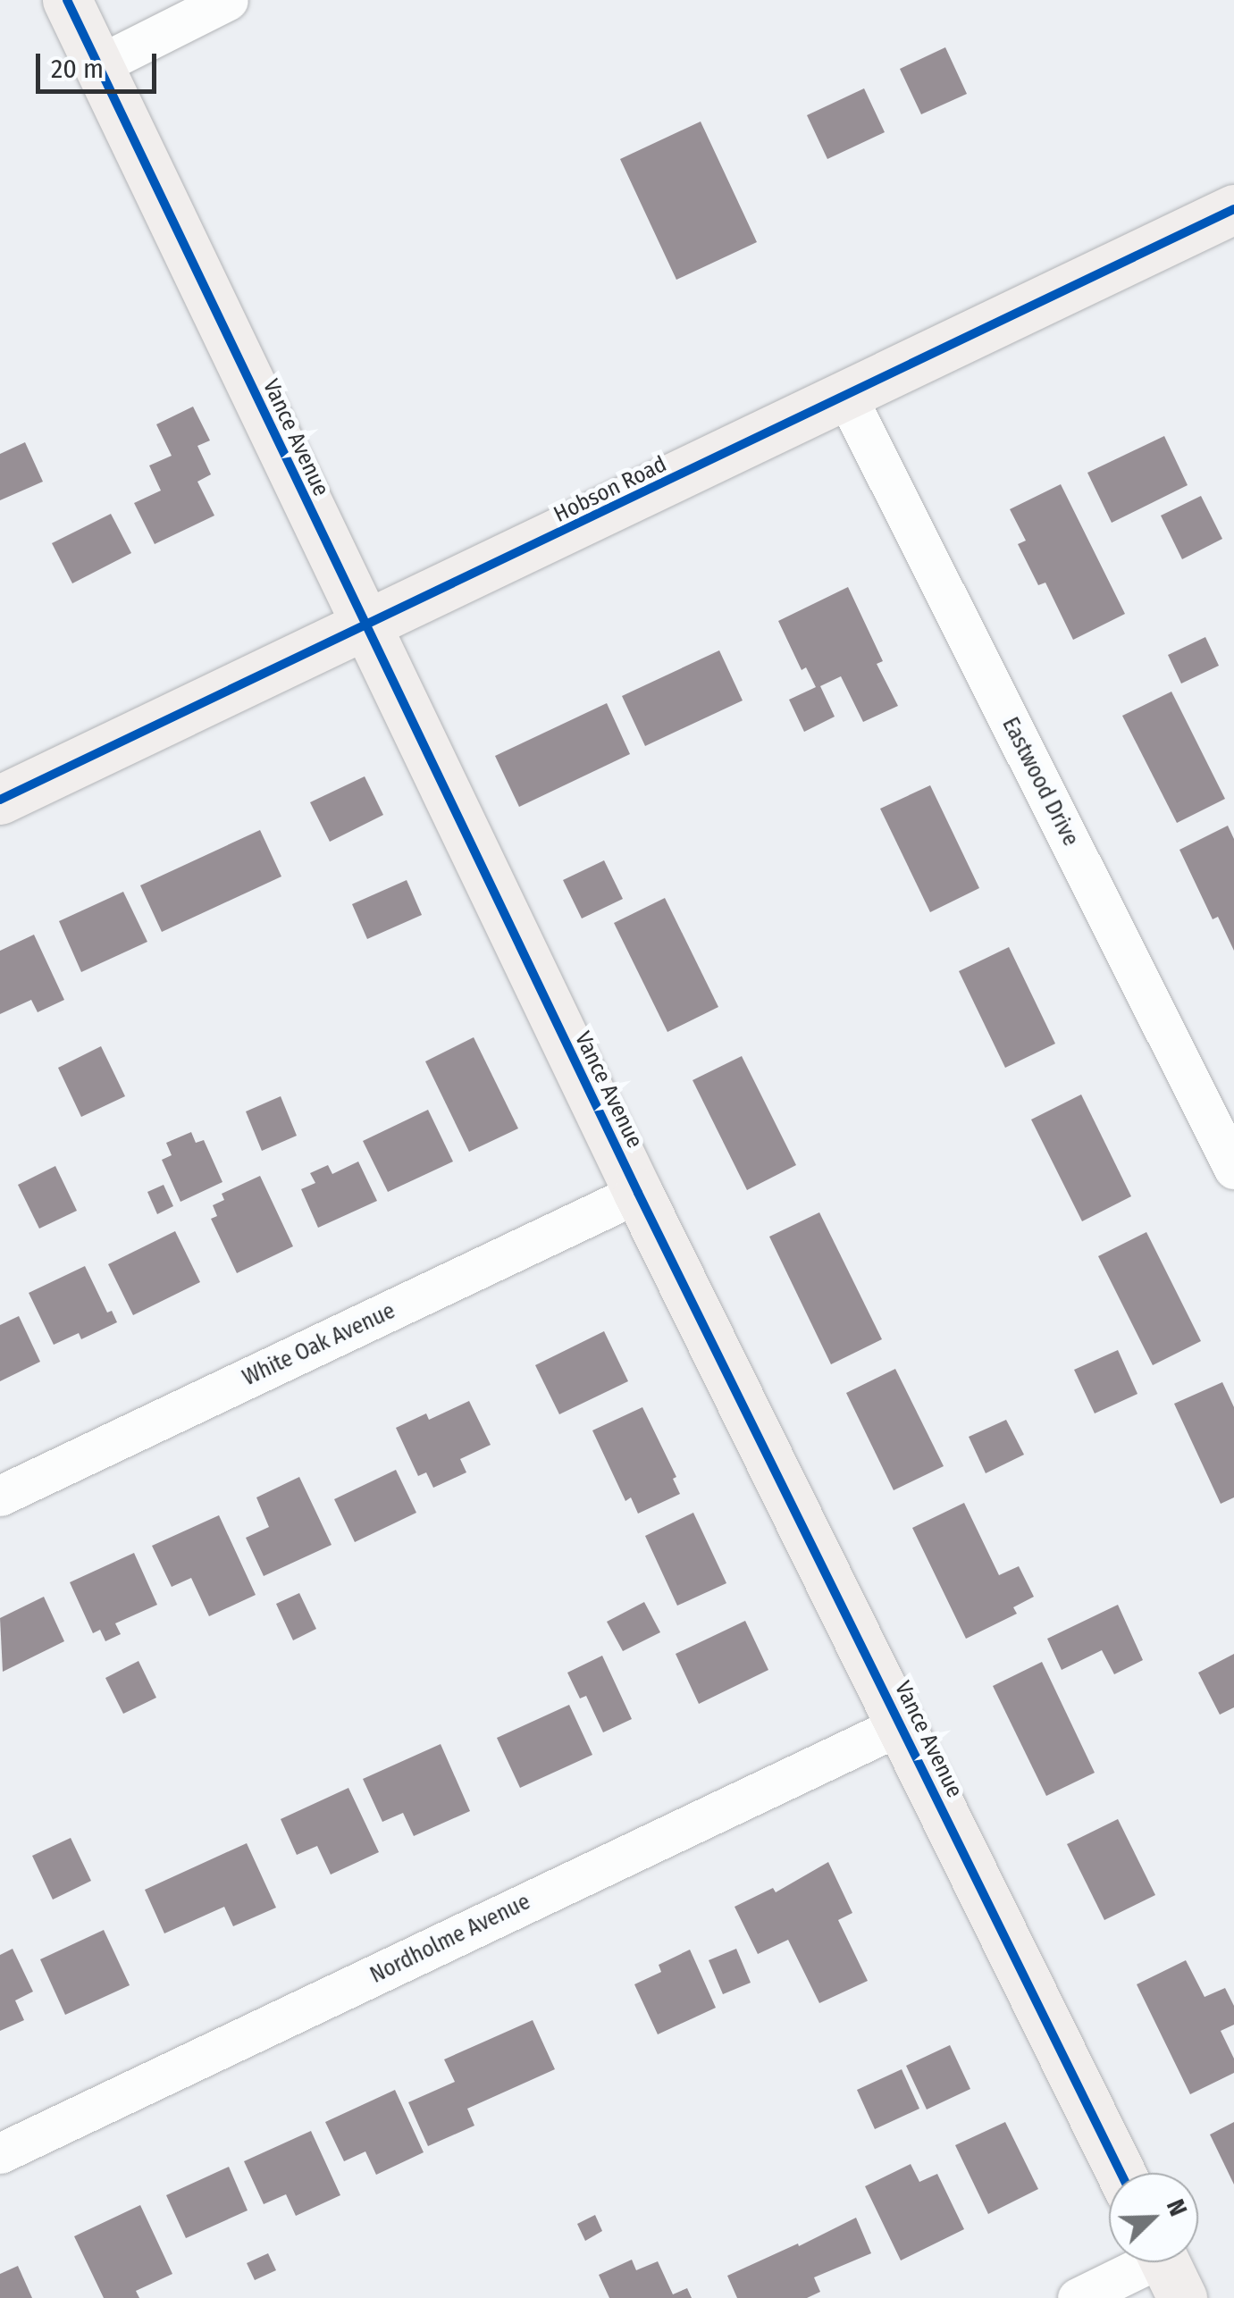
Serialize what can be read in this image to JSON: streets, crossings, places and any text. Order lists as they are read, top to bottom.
{
  "streets": {
    "street": [
      "Vance Avenue",
      "Hobson Road",
      "Eastwood Drive",
      "White Oak Avenue",
      "Nordholme Avenue"
    ]
  },
  "crossings": [
    ["Vance Avenue", "Hobson Road"],
    ["Vance Avenue", "White Oak Avenue"],
    ["Vance Avenue", "Nordholme Avenue"],
    ["Hobson Road", "Eastwood Drive"]
  ],
  "scale_bar": "20 m",
  "north": "top right"
}
